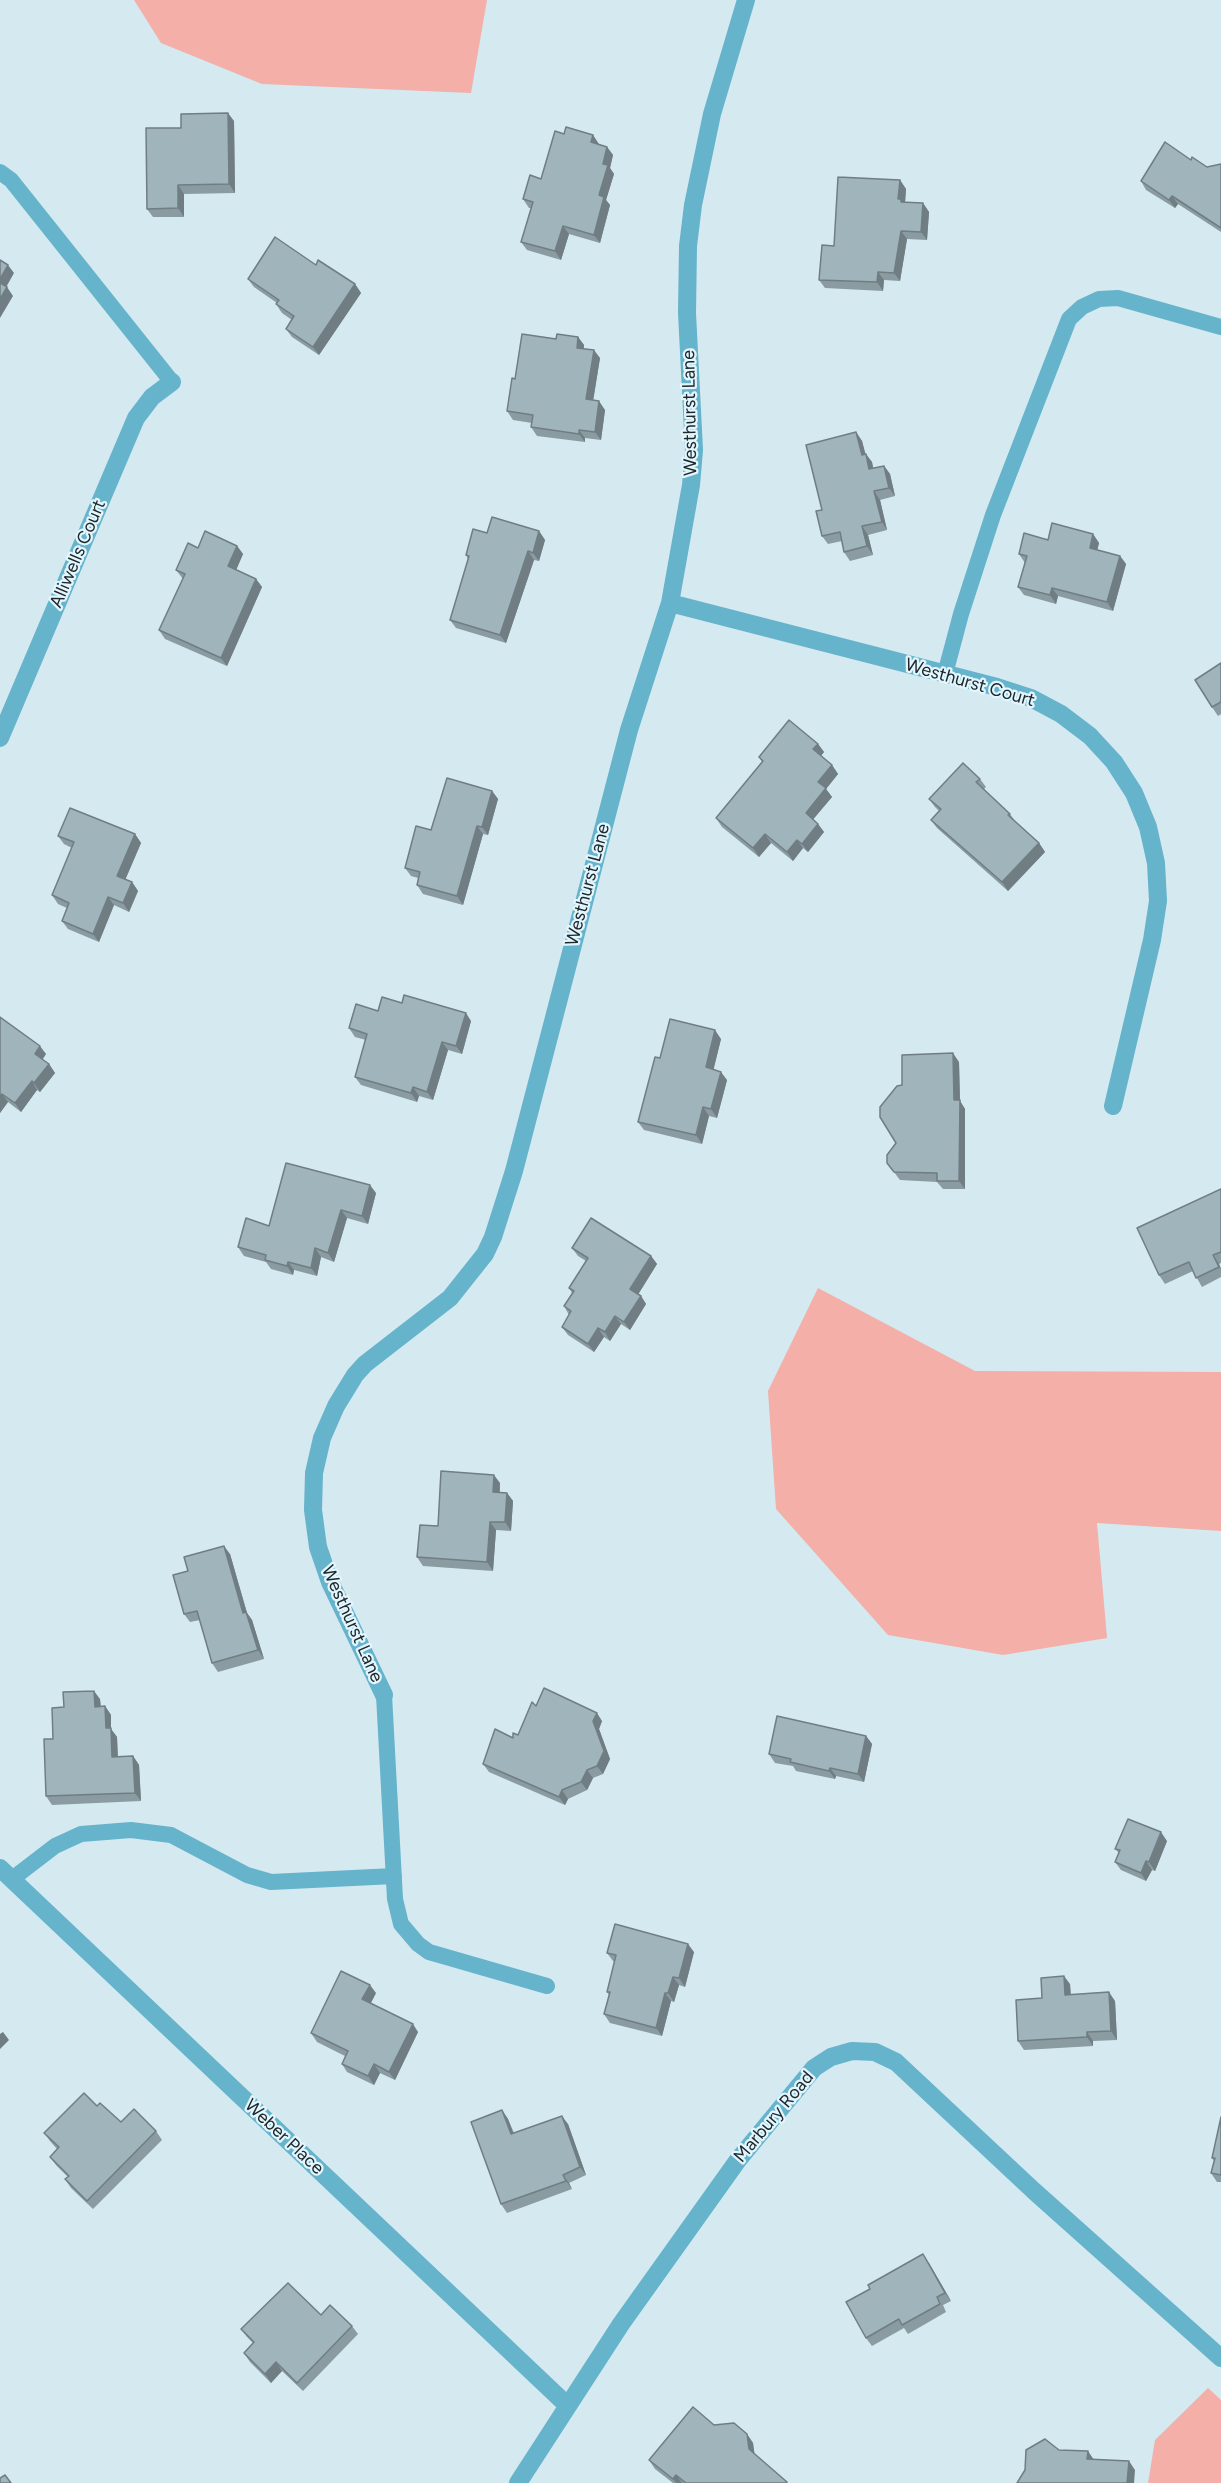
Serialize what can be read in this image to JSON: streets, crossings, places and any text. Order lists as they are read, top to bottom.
{
  "streets": {
    "street": [
      "Westhurst Lane",
      "Alliwells Court",
      "Westhurst Court",
      "Marbury Road",
      "Weber Place"
    ]
  },
  "crossings": [
    ["Westhurst Lane", "Westhurst Court"],
    ["Marbury Road", "Weber Place"]
  ]
}
